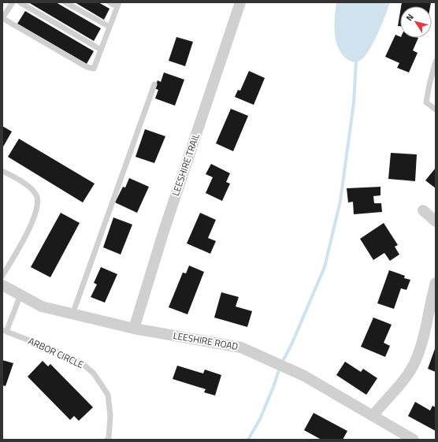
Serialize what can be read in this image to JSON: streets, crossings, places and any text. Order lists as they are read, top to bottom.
{
  "streets": {
    "street": ["LEESHIRE TRAIL", "LEESHIRE ROAD"],
    "lane": ["ARBOR CIRCLE"]
  },
  "crossings": [
    ["LEESHIRE TRAIL", "LEESHIRE ROAD"]
  ],
  "north": "top left"
}
